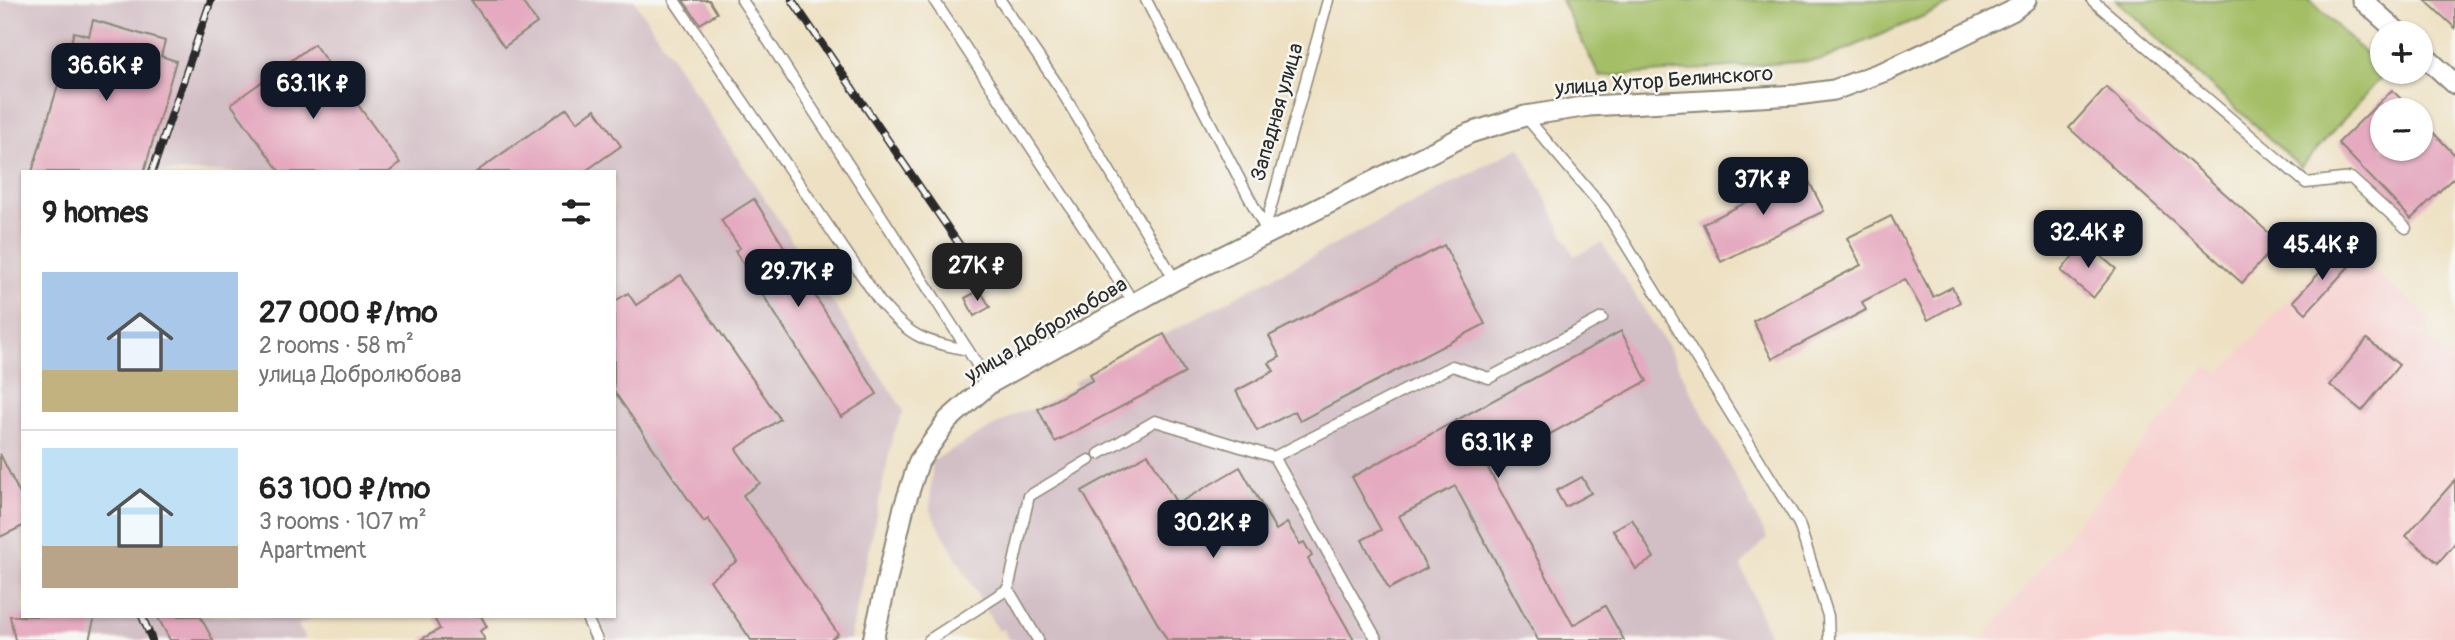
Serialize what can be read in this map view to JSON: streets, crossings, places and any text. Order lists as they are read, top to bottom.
{
  "streets": {
    "street": ["улица Хутор Белинского", "улица Добролюбова"],
    "lane": ["Западная улица"]
  },
  "crossings": [
    ["улица Хутор Белинского", "Западная улица"],
    ["улица Хутор Белинского", "улица Добролюбова"],
    ["Западная улица", "улица Добролюбова"]
  ],
  "page": {
    "map_buttons": ["+", "−"],
    "price": [
      "36.6K ₽",
      "63.1K ₽",
      "37K ₽",
      "32.4K ₽",
      "45.4K ₽",
      "27K ₽",
      "29.7K ₽",
      "63.1K ₽",
      "30.2K ₽"
    ],
    "heading": "9 homes",
    "list": [
      {
        "name": "27 000 ₽/mo",
        "note": "2 rooms · 58 m² · улица Добролюбова"
      },
      {
        "name": "63 100 ₽/mo",
        "note": "3 rooms · 107 m² · Apartment"
      }
    ]
  }
}
